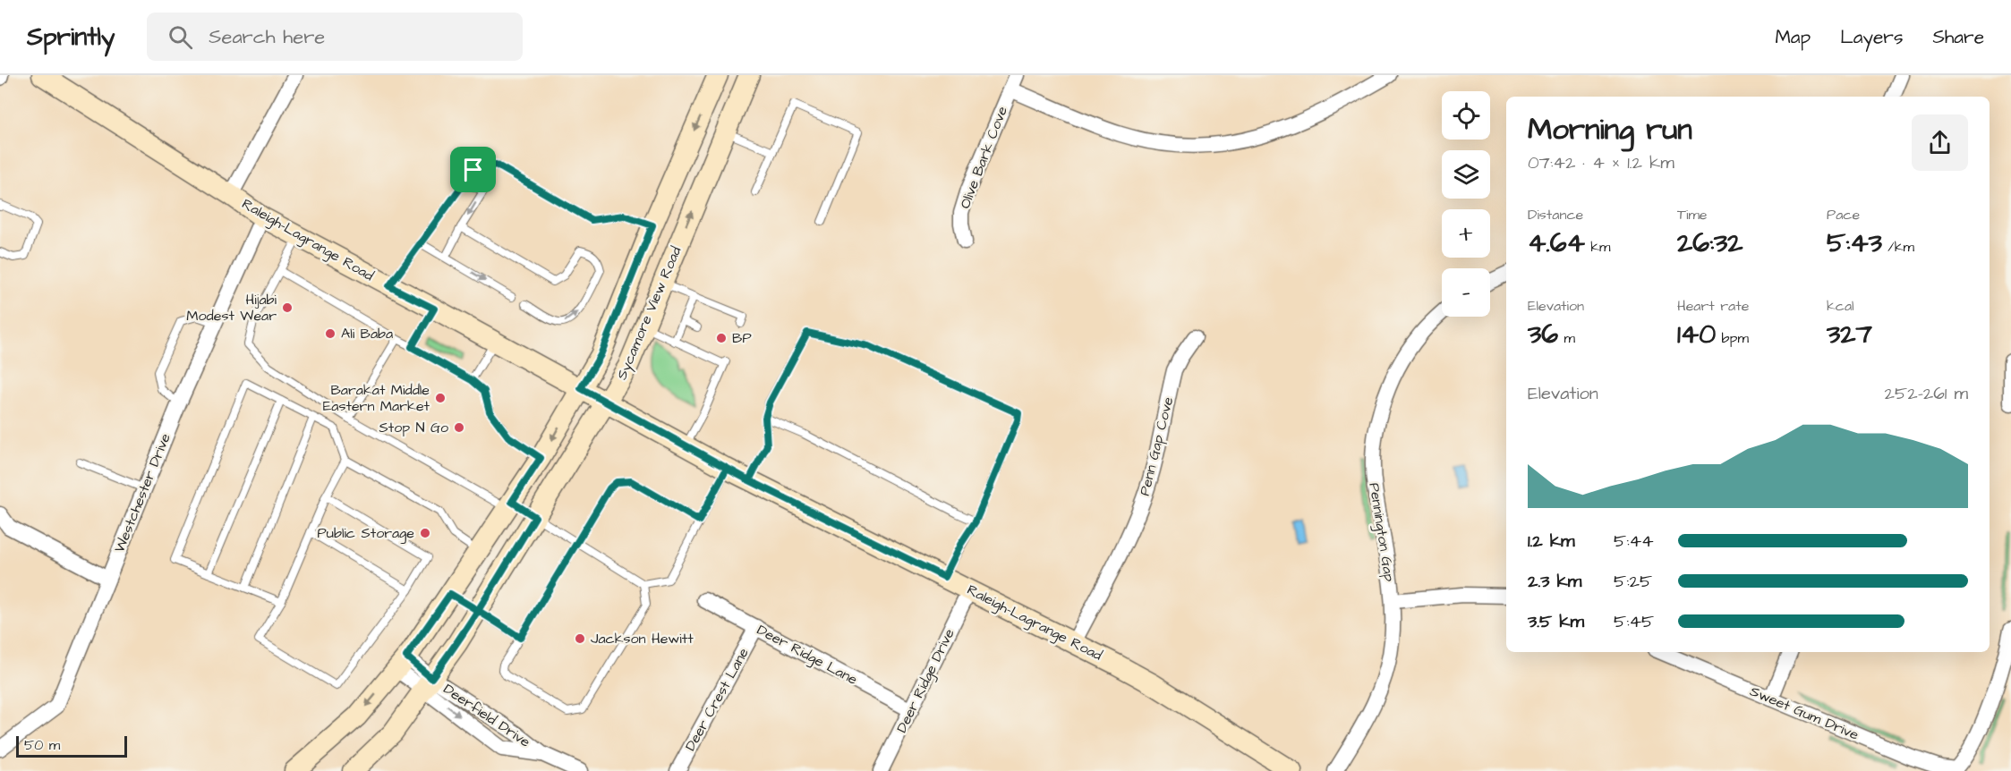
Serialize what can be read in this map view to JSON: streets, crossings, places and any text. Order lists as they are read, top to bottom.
{
  "streets": {
    "main road": ["Raleigh-Lagrange Road", "Sycamore View Road"],
    "street": [
      "Olive Bark Cove",
      "Penn Gap Cove",
      "Westchester Drive",
      "Pennington Gap",
      "Deer Ridge Lane",
      "Deer Ridge Drive",
      "Deer Crest Lane",
      "Sweet Gum Drive",
      "Deerfield Drive"
    ]
  },
  "crossings": [
    ["Raleigh-Lagrange Road", "Sycamore View Road"],
    ["Raleigh-Lagrange Road", "Penn Gap Cove"],
    ["Raleigh-Lagrange Road", "Westchester Drive"],
    ["Raleigh-Lagrange Road", "Deer Ridge Drive"],
    ["Sycamore View Road", "Deerfield Drive"],
    ["Deer Ridge Lane", "Deer Ridge Drive"],
    ["Deer Ridge Lane", "Deer Crest Lane"]
  ],
  "places": [
    "Hijabi Modest Wear",
    "Ali Baba",
    "BP",
    "Barakat Middle Eastern Market",
    "Stop N Go",
    "Public Storage",
    "Jackson Hewitt"
  ],
  "scale_bar": "50 m",
  "page": {
    "header": "Sprintly",
    "search": "Search here",
    "nav": ["Map", "Layers", "Share"],
    "map_buttons": ["+", "−"],
    "heading": ["Morning run", "07:42 · 4 × 1.2 km"],
    "stats": [
      ["Distance", "4.64 km"],
      ["Time", "26:32"],
      ["Pace", "5:43 /km"],
      ["Elevation", "36 m"],
      ["Heart rate", "140 bpm"],
      ["kcal", "327"]
    ],
    "chart": ["Elevation", "252–261 m"],
    "list": [
      {
        "name": "1.2 km",
        "note": "5:44"
      },
      {
        "name": "2.3 km",
        "note": "5:25"
      },
      {
        "name": "3.5 km",
        "note": "5:45"
      }
    ],
    "scale": "50 m"
  }
}
